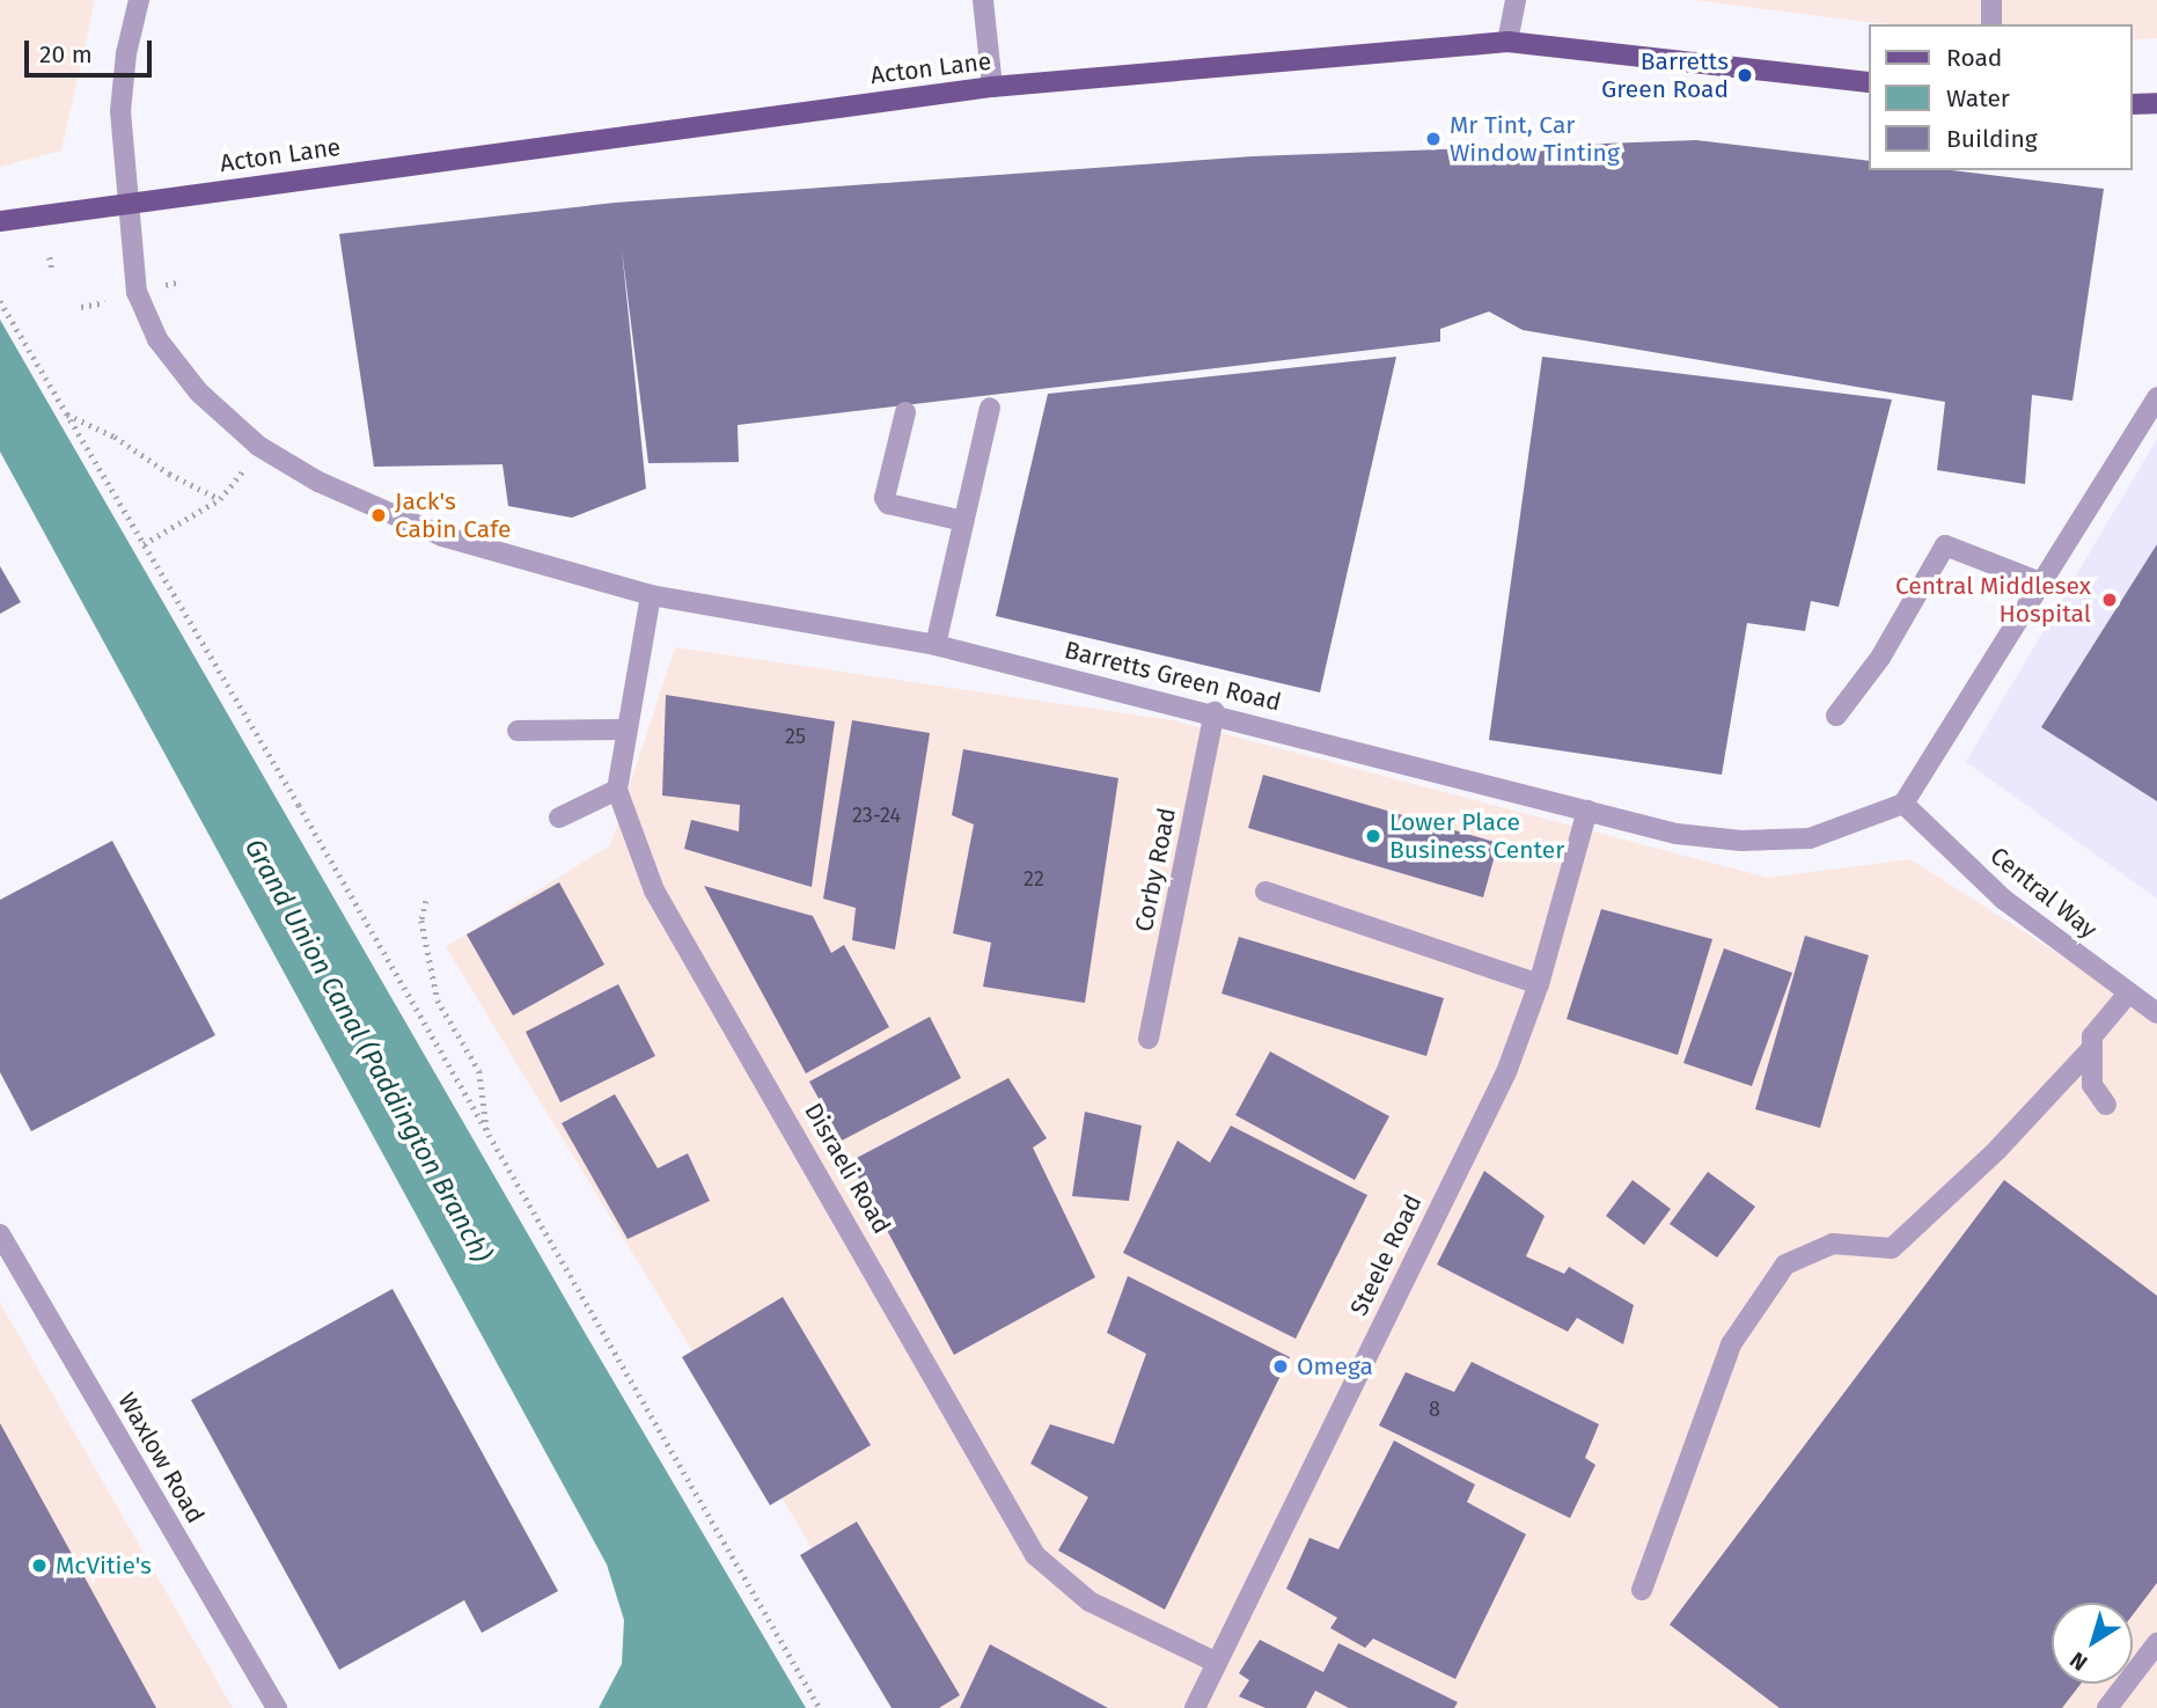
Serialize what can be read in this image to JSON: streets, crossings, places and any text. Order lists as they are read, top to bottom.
{
  "streets": {
    "main road": ["Acton Lane"],
    "street": [
      "Barretts Green Road",
      "Corby Road",
      "Central Way",
      "Disraeli Road",
      "Steele Road",
      "Waxlow Road"
    ]
  },
  "crossings": [
    ["Acton Lane", "Barretts Green Road"],
    ["Barretts Green Road", "Corby Road"],
    ["Barretts Green Road", "Central Way"],
    ["Barretts Green Road", "Disraeli Road"],
    ["Barretts Green Road", "Steele Road"],
    ["Disraeli Road", "Steele Road"]
  ],
  "water": ["Grand Union Canal (Paddington Branch)"],
  "places": [
    "Barretts Green Road",
    "Mr Tint, Car Window Tinting",
    "Jack's Cabin Cafe",
    "Central Middlesex Hospital",
    "Lower Place Business Center",
    "Omega",
    "McVitie's"
  ],
  "house_numbers": [
    "25",
    "23-24",
    "22",
    "8"
  ],
  "legend": ["Road", "Water", "Building"],
  "scale_bar": "20 m",
  "north": "bottom left"
}
